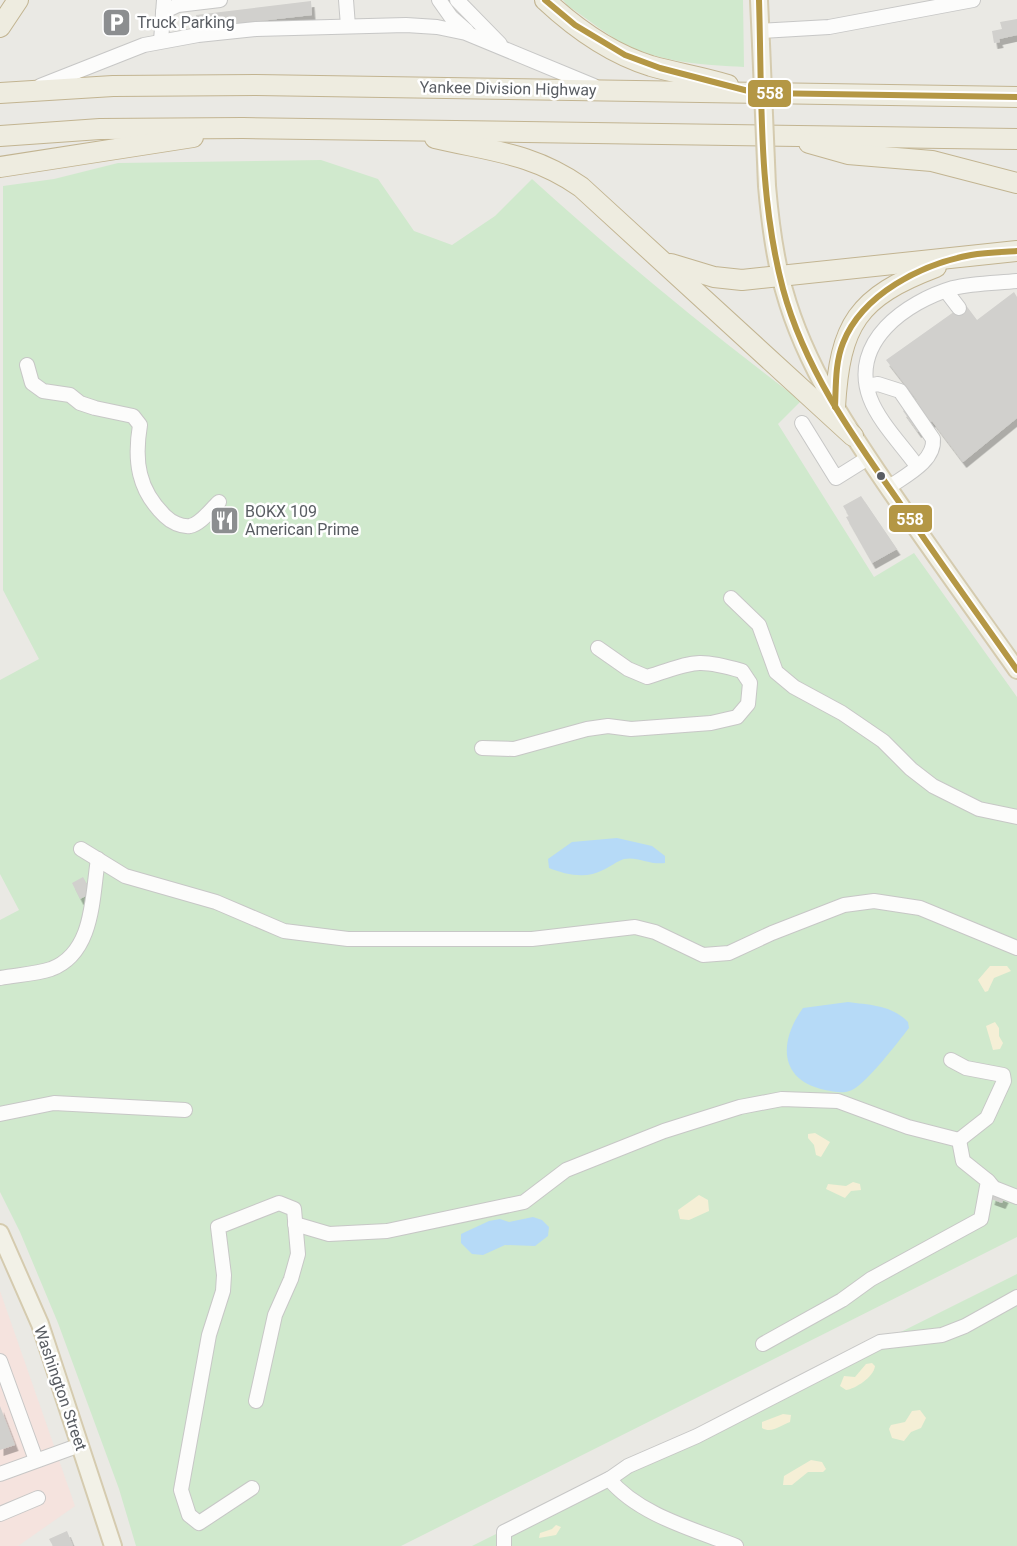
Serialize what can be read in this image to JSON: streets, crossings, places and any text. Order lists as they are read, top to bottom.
{
  "streets": {
    "highway": ["Yankee Division Highway"],
    "main road": ["Washington Street"]
  },
  "places": {
    "parking": ["Truck Parking"],
    "restaurant": ["BOKX 109 American Prime"]
  },
  "lines": ["transit line 558"]
}
